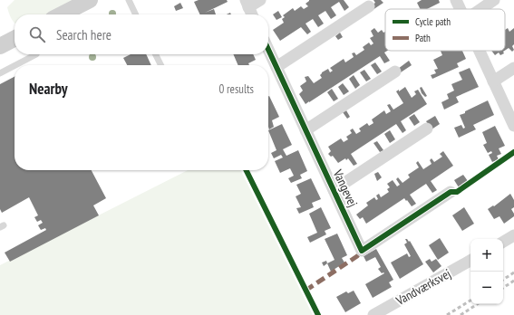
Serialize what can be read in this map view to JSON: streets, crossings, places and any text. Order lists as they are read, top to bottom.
{
  "streets": {
    "street": ["Vangevej", "Vandværksvej"]
  },
  "legend": ["Cycle path", "Path"],
  "page": {
    "search": "Search here",
    "heading": ["Nearby", "0 results"],
    "map_buttons": ["+", "−"]
  }
}
